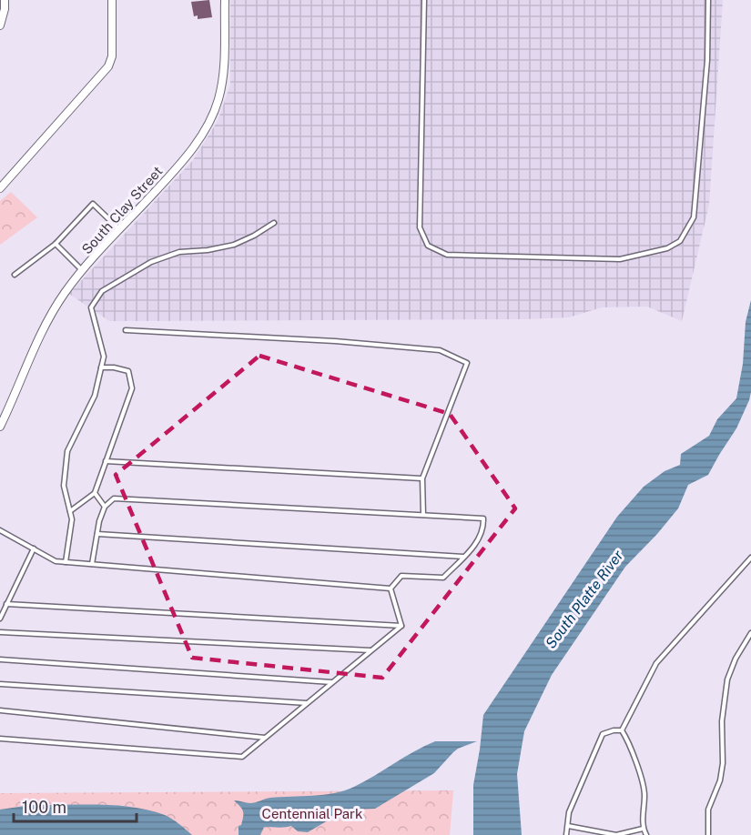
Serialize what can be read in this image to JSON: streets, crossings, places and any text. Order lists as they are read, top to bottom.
{
  "streets": {
    "street": ["South Clay Street"]
  },
  "water": ["South Platte River"],
  "parks": ["Centennial Park"],
  "scale_bar": "100 m"
}
